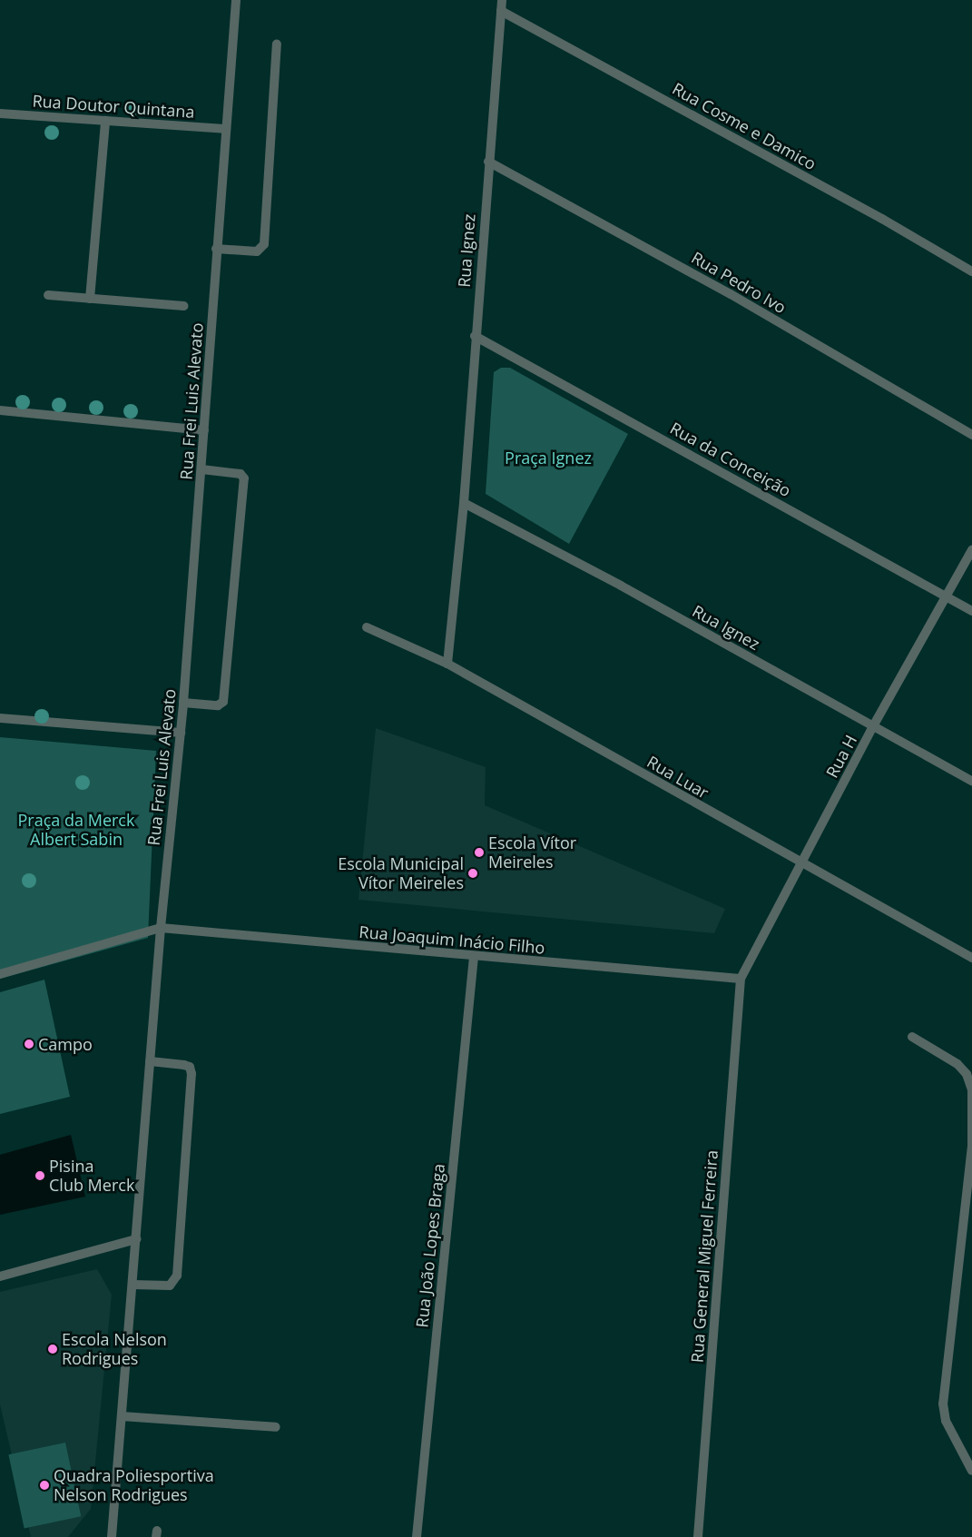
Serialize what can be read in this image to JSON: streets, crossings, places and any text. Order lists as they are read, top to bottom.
{
  "streets": {
    "street": [
      "Rua Doutor Quintana",
      "Rua Cosme e Damico",
      "Rua Ignez",
      "Rua Pedro Ivo",
      "Rua Frei Luis Alevato",
      "Rua da Conceição",
      "Rua H",
      "Rua Luar",
      "Rua Joaquim Inácio Filho",
      "Rua João Lopes Braga",
      "Rua General Miguel Ferreira"
    ]
  },
  "crossings": [
    ["Rua Doutor Quintana", "Rua Frei Luis Alevato"],
    ["Rua Cosme e Damico", "Rua Ignez"],
    ["Rua Ignez", "Rua Pedro Ivo"],
    ["Rua Ignez", "Rua da Conceição"],
    ["Rua Ignez", "Rua H"],
    ["Rua Ignez", "Rua Luar"],
    ["Rua Frei Luis Alevato", "Rua Joaquim Inácio Filho"],
    ["Rua da Conceição", "Rua H"],
    ["Rua H", "Rua Luar"],
    ["Rua H", "Rua Joaquim Inácio Filho"],
    ["Rua H", "Rua General Miguel Ferreira"],
    ["Rua Joaquim Inácio Filho", "Rua João Lopes Braga"],
    ["Rua Joaquim Inácio Filho", "Rua General Miguel Ferreira"]
  ],
  "parks": ["Praça Ignez", "Praça da Merck Albert Sabin"],
  "places": [
    "Escola Vítor Meireles",
    "Escola Municipal Vítor Meireles",
    "Campo",
    "Pisina Club Merck",
    "Escola Nelson Rodrigues",
    "Quadra Poliesportiva Nelson Rodrigues"
  ]
}
